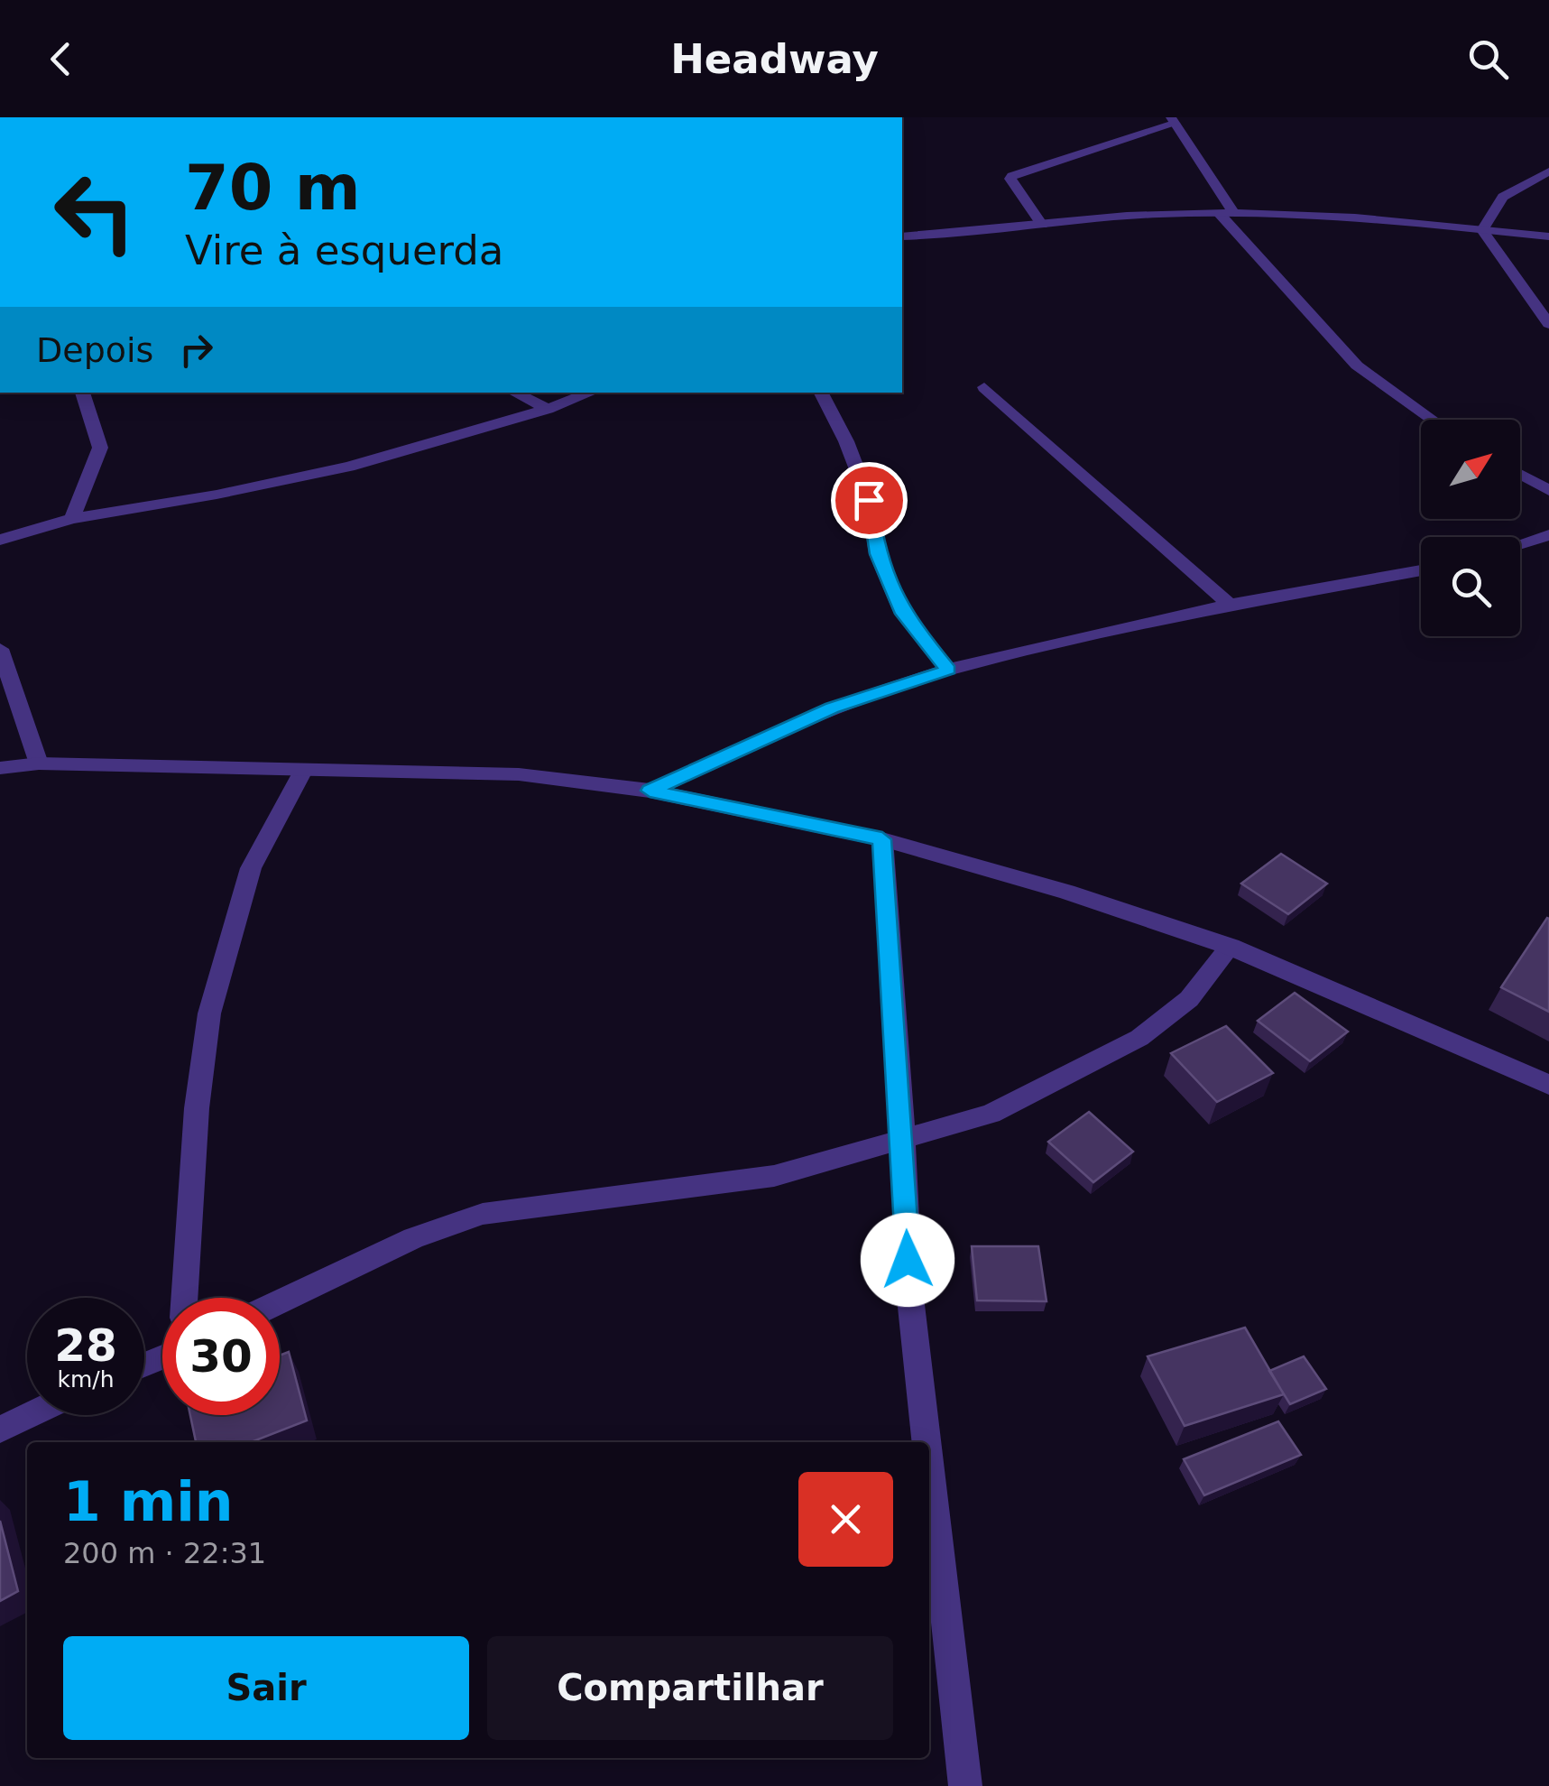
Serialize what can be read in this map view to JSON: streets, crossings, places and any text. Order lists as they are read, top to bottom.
{
  "north": "top right",
  "page": {
    "header": "Headway",
    "turn": ["70 m", "Vire à esquerda"],
    "then": "Depois",
    "speed": "28 km/h",
    "limit": "30",
    "heading": ["1 min", "200 m · 22:31"],
    "buttons": ["Sair", "Compartilhar"]
  }
}
